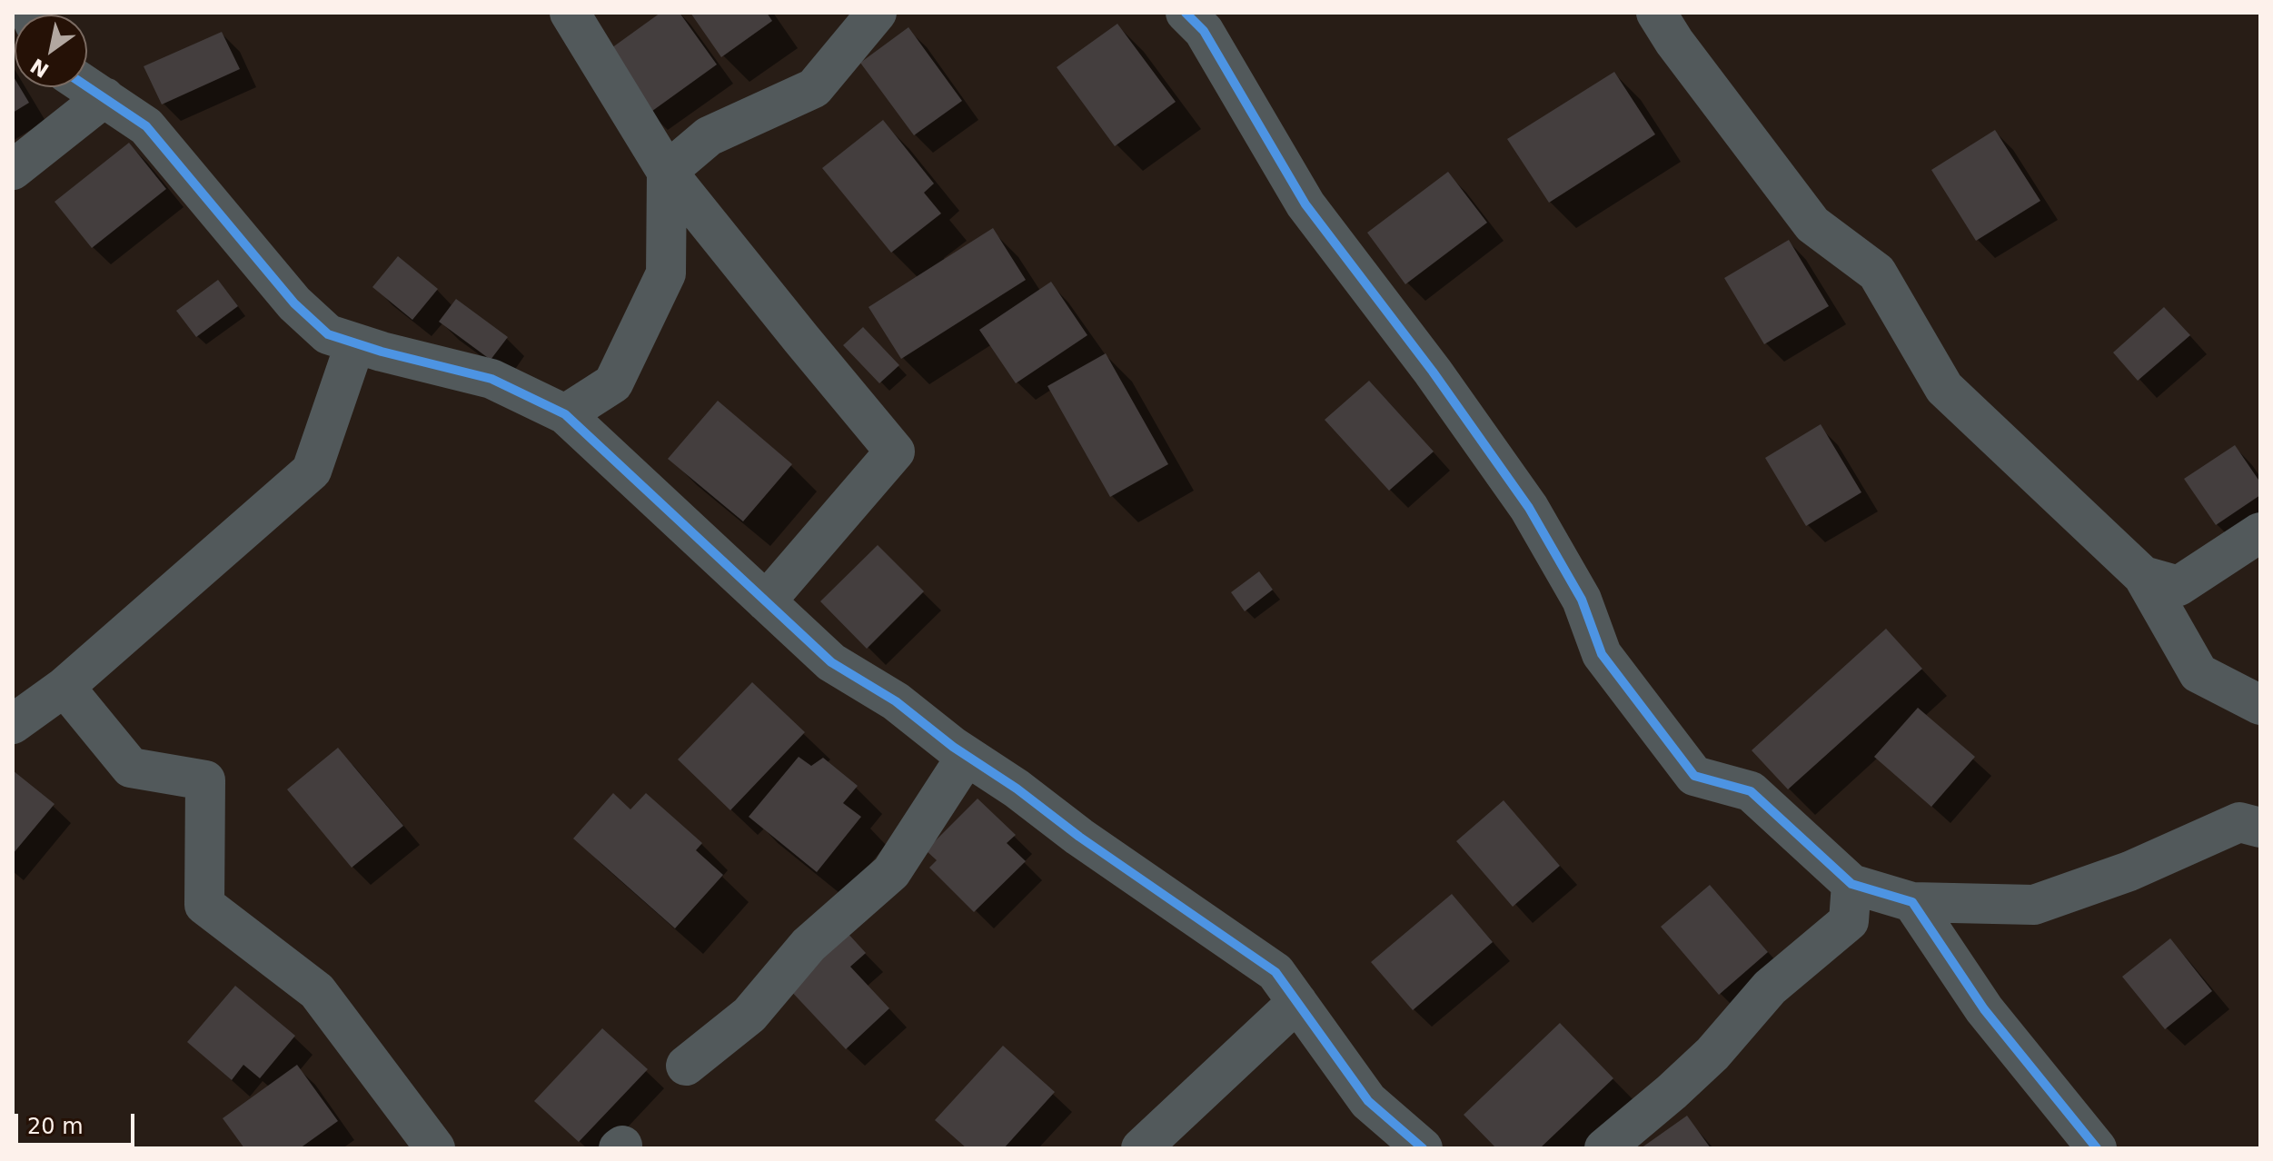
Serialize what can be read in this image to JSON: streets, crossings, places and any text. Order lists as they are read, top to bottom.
{
  "scale_bar": "20 m",
  "north": "bottom left"
}
